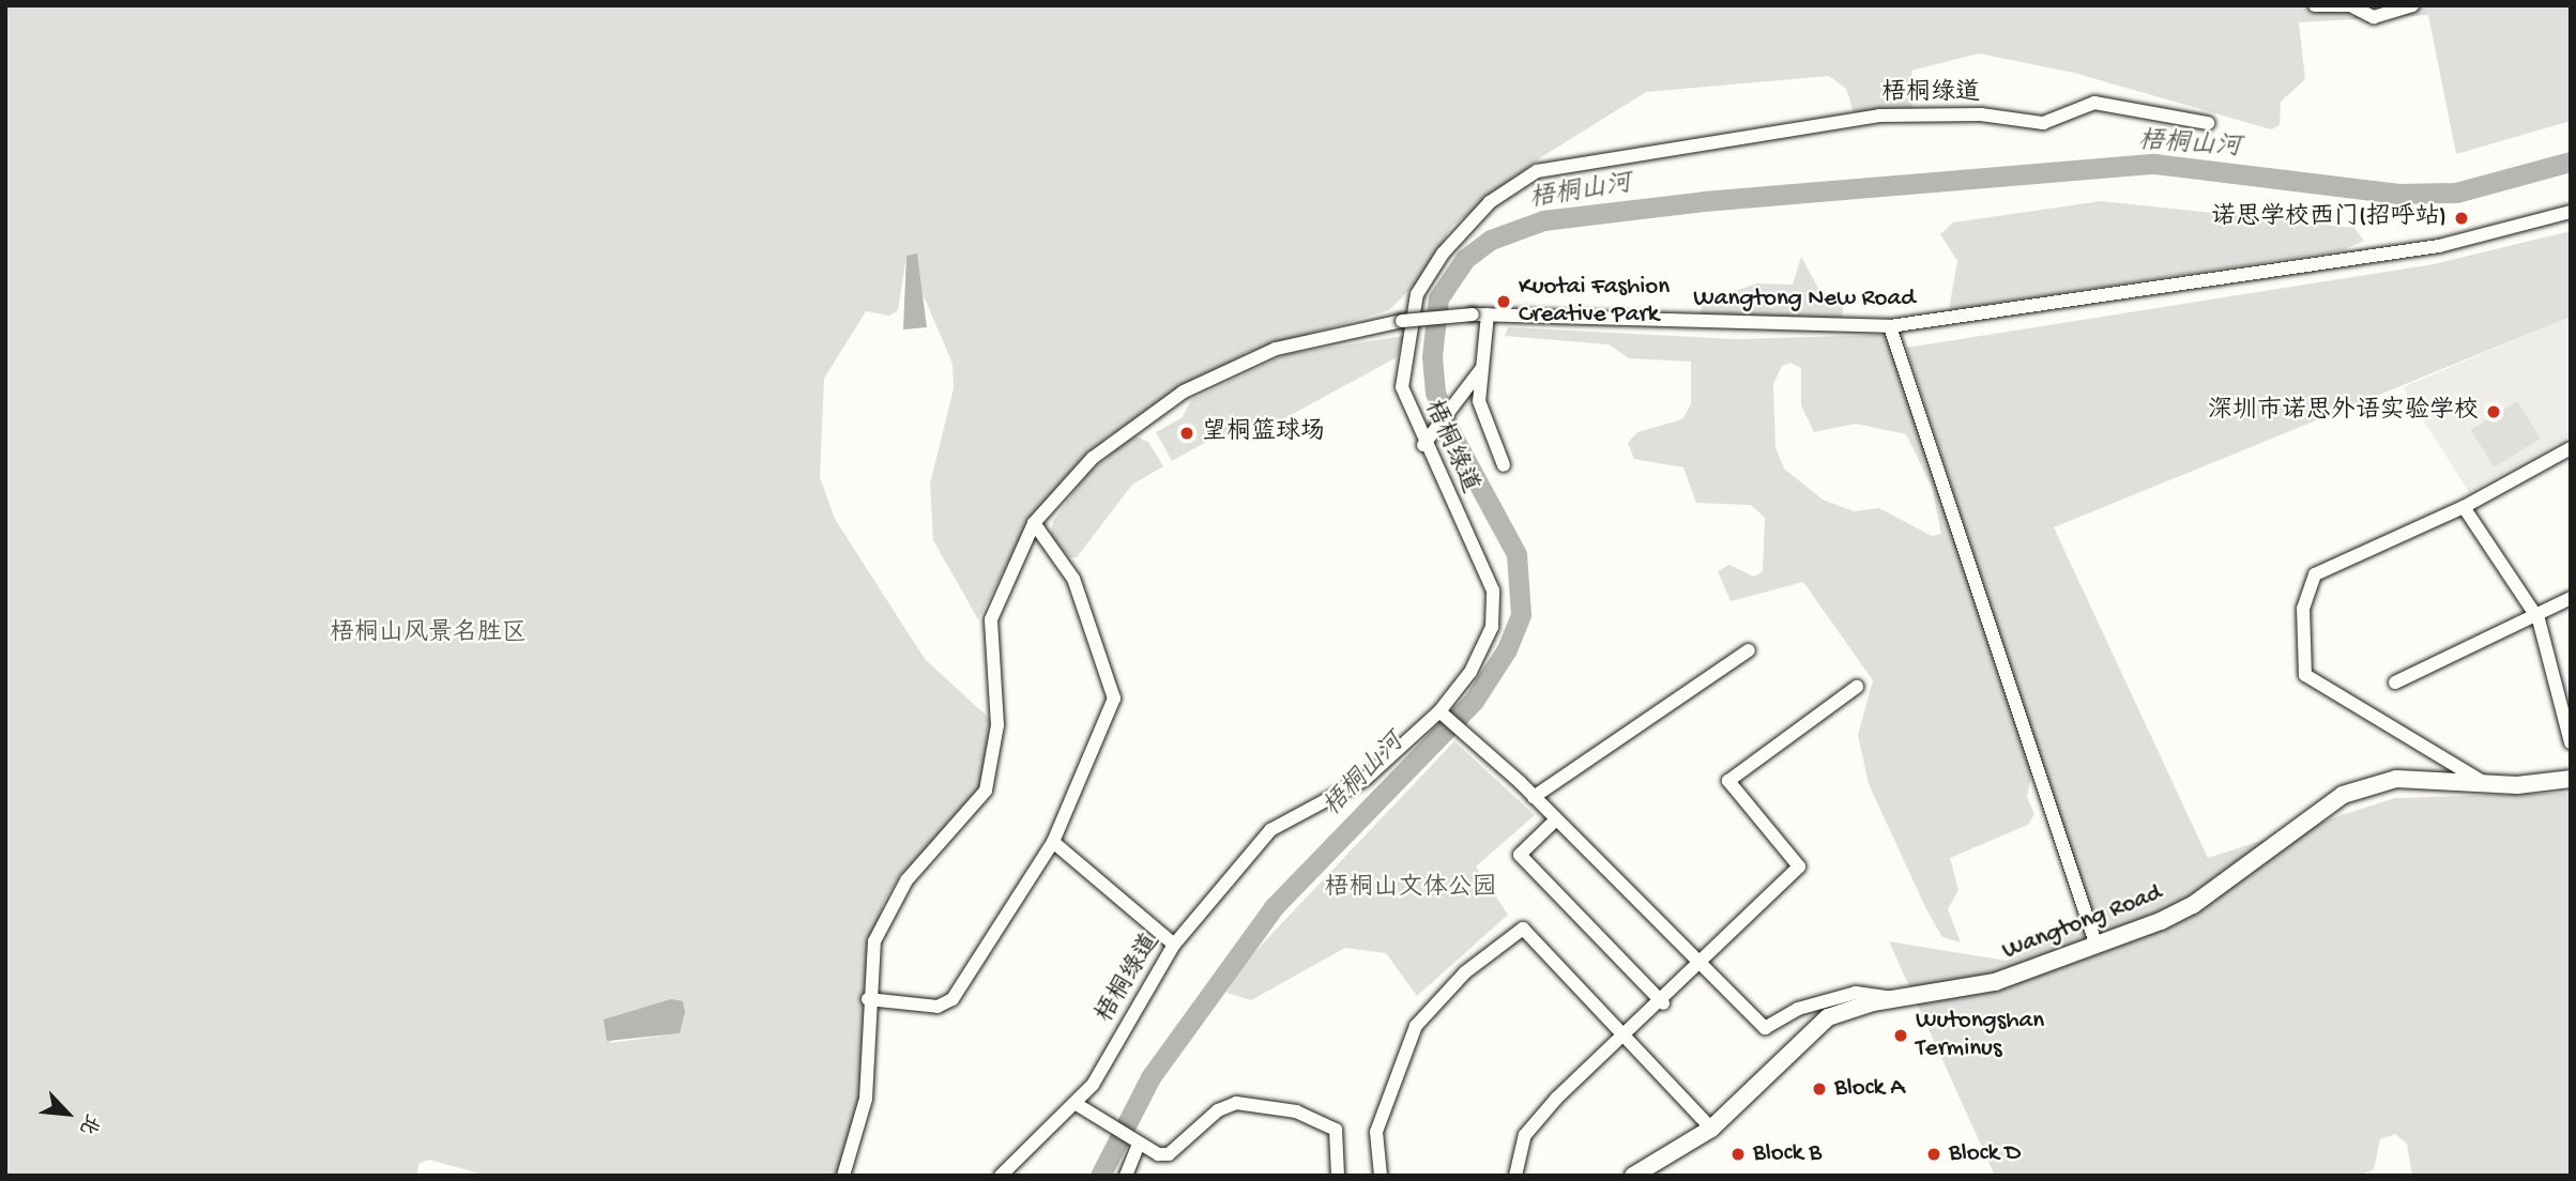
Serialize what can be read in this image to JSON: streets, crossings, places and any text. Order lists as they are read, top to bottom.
{
  "streets": {
    "main road": ["Wangtong Road"],
    "street": ["梧桐绿道", "Wangtong New Road"]
  },
  "water": ["梧桐山河"],
  "parks": ["梧桐山风景名胜区", "梧桐山文体公园"],
  "places": [
    "诺思学校西门(招呼站)",
    "Kuotai Fashion Creative Park",
    "深圳市诺思外语实验学校",
    "望桐篮球场",
    "Wutongshan Terminus",
    "Block A",
    "Block B",
    "Block D"
  ],
  "north": "bottom right"
}
